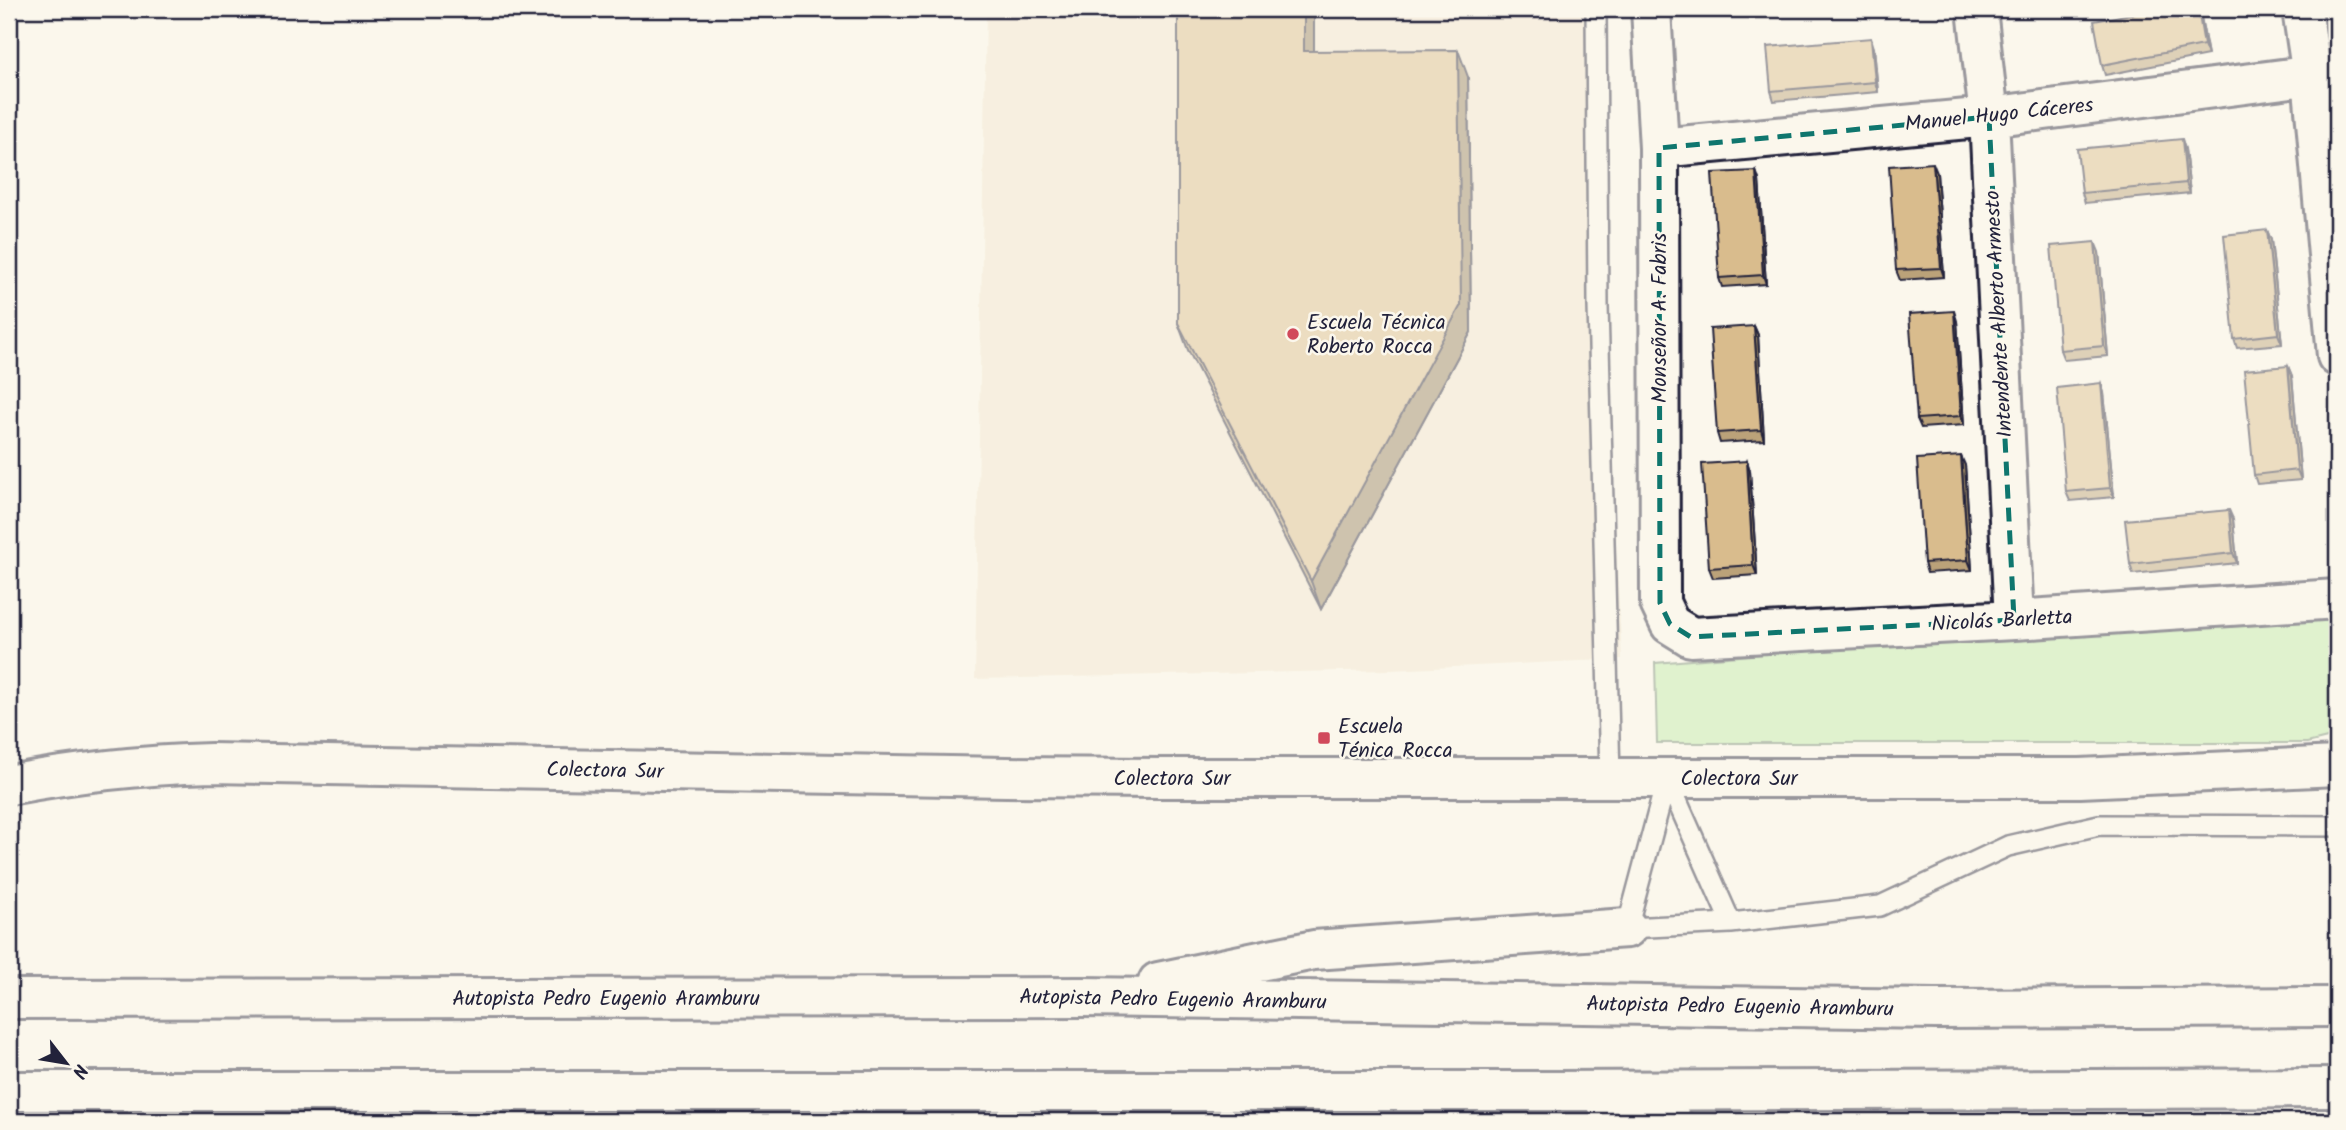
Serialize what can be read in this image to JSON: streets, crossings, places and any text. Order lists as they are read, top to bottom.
{
  "streets": {
    "main road": [
      "Manuel Hugo Cáceres",
      "Intendente Alberto Armesto",
      "Monseñor A. Fabris",
      "Nicolás Barletta",
      "Colectora Sur",
      "Autopista Pedro Eugenio Aramburu"
    ]
  },
  "crossings": [
    ["Manuel Hugo Cáceres", "Intendente Alberto Armesto"],
    ["Manuel Hugo Cáceres", "Monseñor A. Fabris"],
    ["Intendente Alberto Armesto", "Nicolás Barletta"],
    ["Monseñor A. Fabris", "Nicolás Barletta"]
  ],
  "places": {
    "other": ["Escuela Técnica Roberto Rocca"],
    "transit": ["Escuela Ténica Rocca"]
  },
  "north": "bottom right"
}
